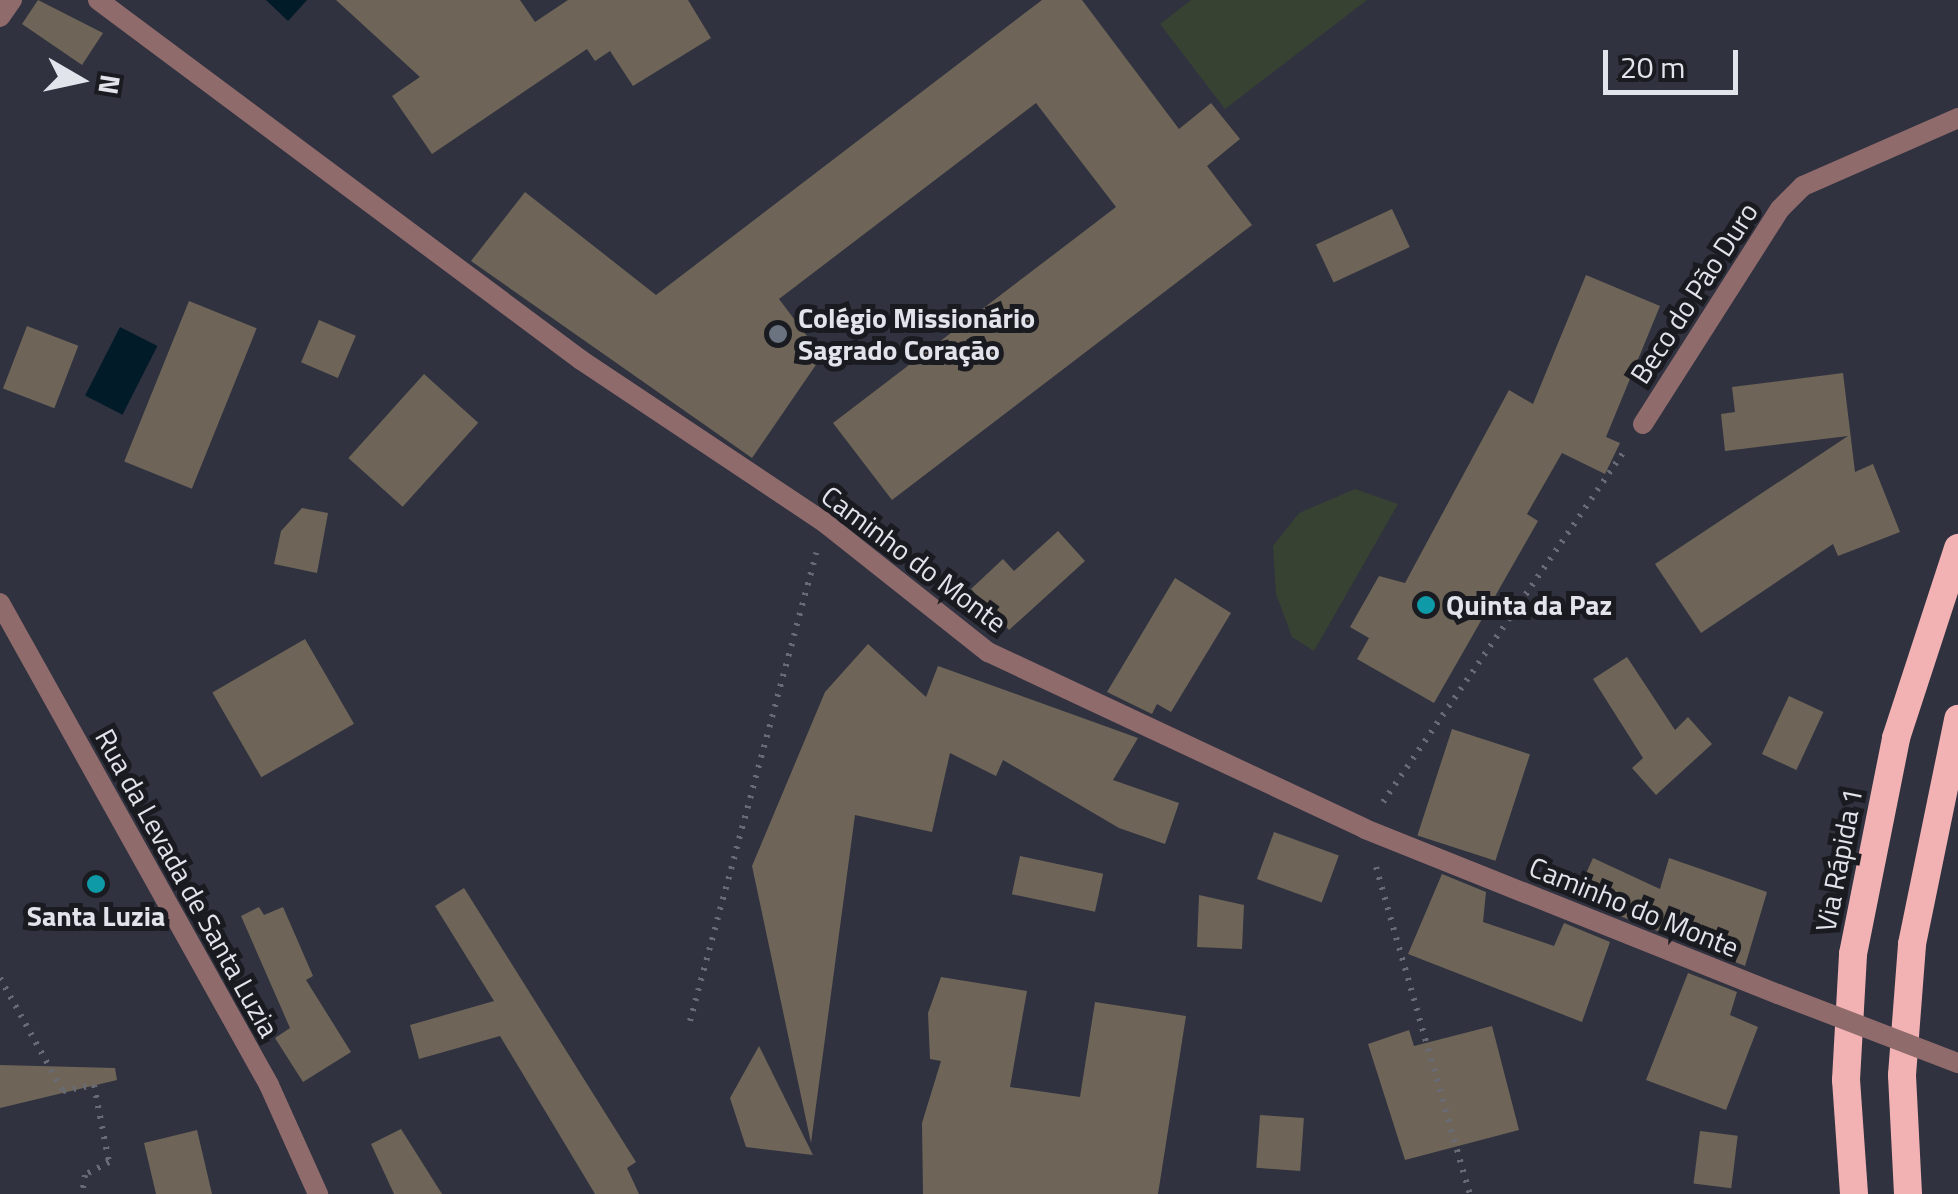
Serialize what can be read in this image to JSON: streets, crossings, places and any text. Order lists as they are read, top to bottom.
{
  "streets": {
    "highway": ["Via Rápida 1"],
    "street": ["Beco do Pão Duro", "Caminho do Monte", "Rua da Levada de Santa Luzia"]
  },
  "places": ["Colégio Missionário Sagrado Coração", "Quinta da Paz", "Santa Luzia"],
  "scale_bar": "20 m",
  "north": "right"
}
